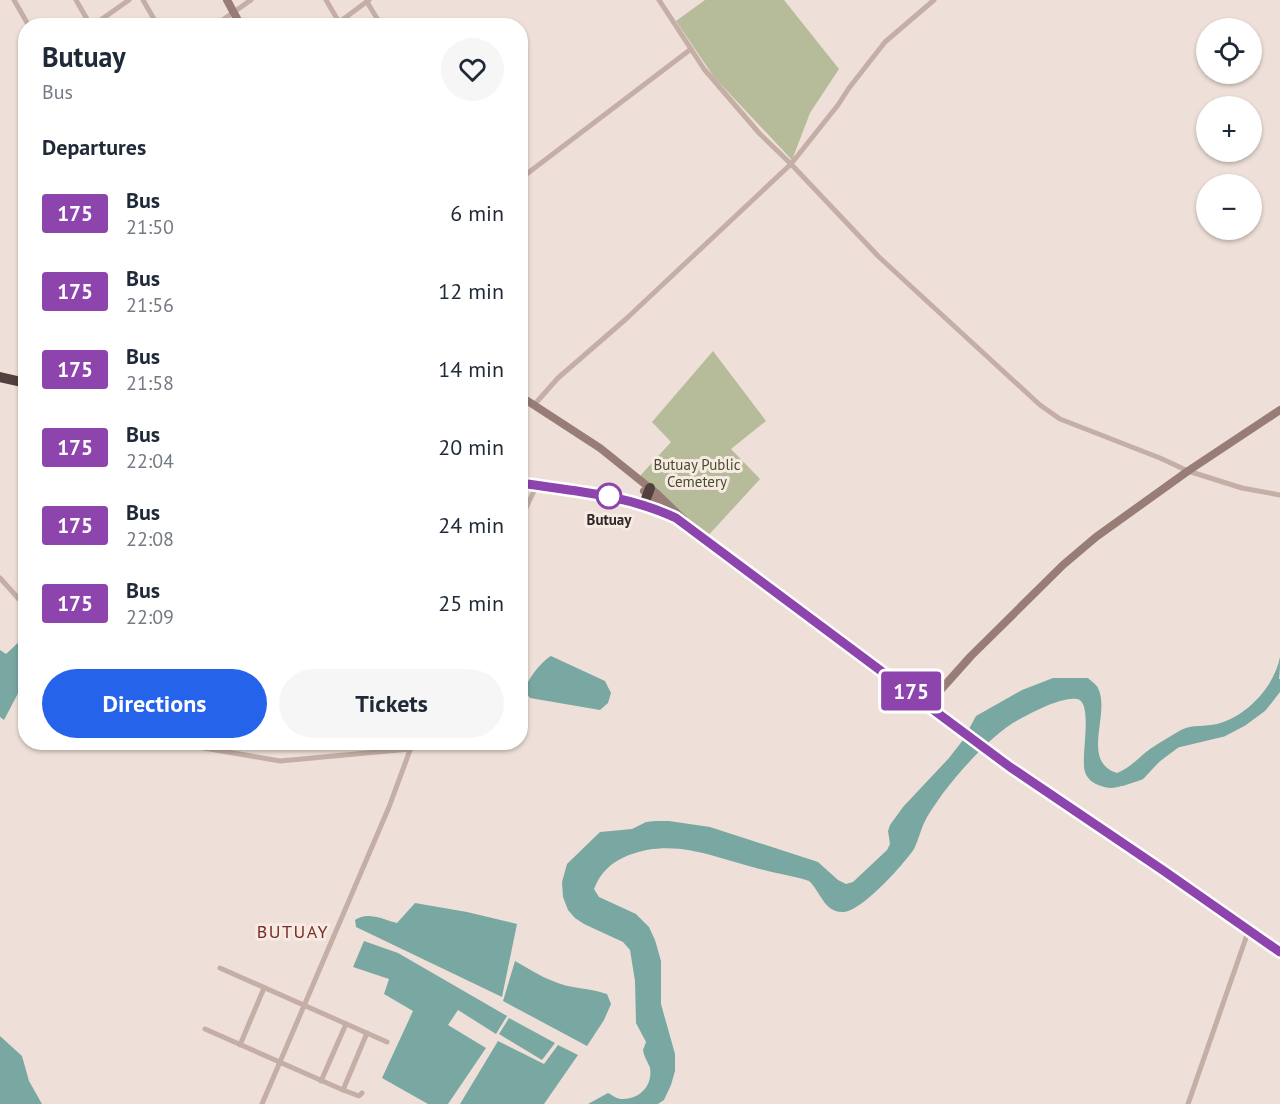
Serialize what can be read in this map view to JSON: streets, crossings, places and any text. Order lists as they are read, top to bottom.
{
  "districts": ["BUTUAY"],
  "parks": ["Butuay Public Cemetery"],
  "places": ["Butuay"],
  "lines": ["bus line 175"],
  "page": {
    "on_map": "175",
    "map_buttons": ["+", "−"],
    "heading": [
      ["Butuay", "Bus"],
      "Departures"
    ],
    "list": [
      {
        "mark": "175",
        "name": "Bus",
        "note": "21:50",
        "value": "6 min"
      },
      {
        "mark": "175",
        "name": "Bus",
        "note": "21:56",
        "value": "12 min"
      },
      {
        "mark": "175",
        "name": "Bus",
        "note": "21:58",
        "value": "14 min"
      },
      {
        "mark": "175",
        "name": "Bus",
        "note": "22:04",
        "value": "20 min"
      },
      {
        "mark": "175",
        "name": "Bus",
        "note": "22:08",
        "value": "24 min"
      },
      {
        "mark": "175",
        "name": "Bus",
        "note": "22:09",
        "value": "25 min"
      }
    ],
    "buttons": ["Directions", "Tickets"]
  }
}
